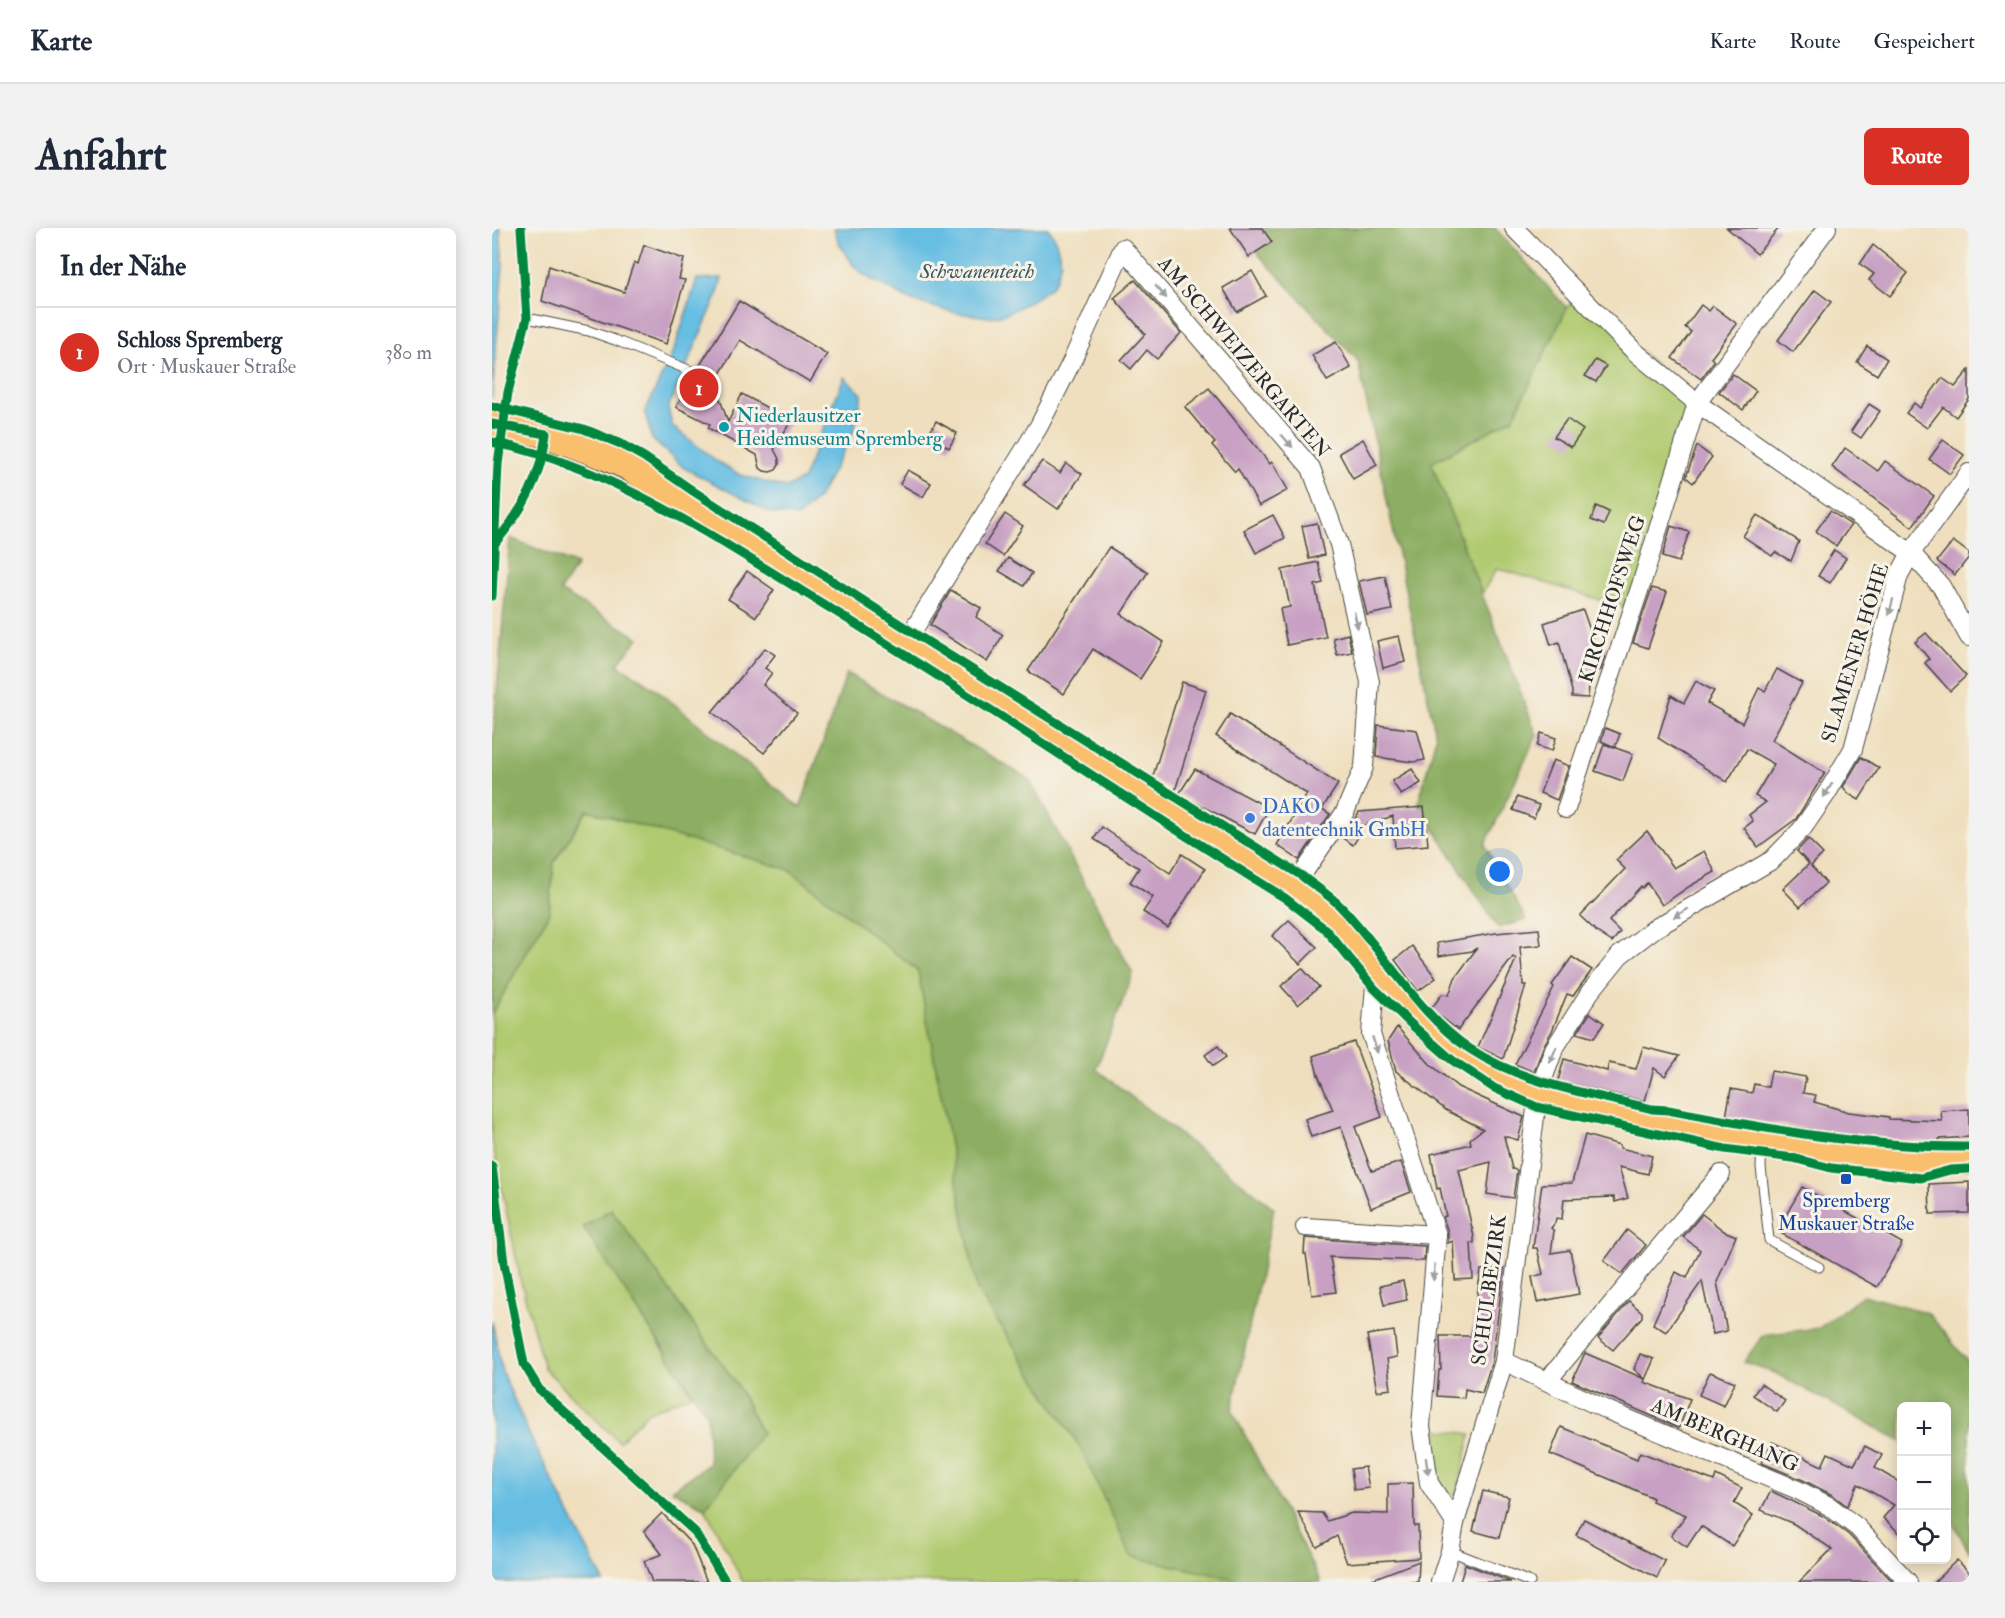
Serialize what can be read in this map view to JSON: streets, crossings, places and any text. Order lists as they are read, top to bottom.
{
  "streets": {
    "street": [
      "AM SCHWEIZERGARTEN",
      "KIRCHHOFSWEG",
      "SLAMENER HÖHE",
      "SCHULBEZIRK",
      "AM BERGHANG"
    ]
  },
  "crossings": [
    ["SLAMENER HÖHE", "SCHULBEZIRK"],
    ["SCHULBEZIRK", "AM BERGHANG"]
  ],
  "one_way": ["SLAMENER HÖHE"],
  "water": ["Schwanenteich"],
  "places": {
    "other": ["Niederlausitzer Heidemuseum Spremberg", "DAKO datentechnik GmbH"],
    "transit": ["Spremberg Muskauer Straße"]
  },
  "page": {
    "header": "Karte",
    "nav": ["Karte", "Route", "Gespeichert"],
    "buttons": "Route",
    "title": "Anfahrt",
    "heading": "In der Nähe",
    "list": [
      {
        "mark": "1",
        "name": "Schloss Spremberg",
        "note": "Ort · Muskauer Straße",
        "value": "380 m"
      }
    ],
    "pins": "1",
    "map_buttons": ["+", "−"]
  }
}
